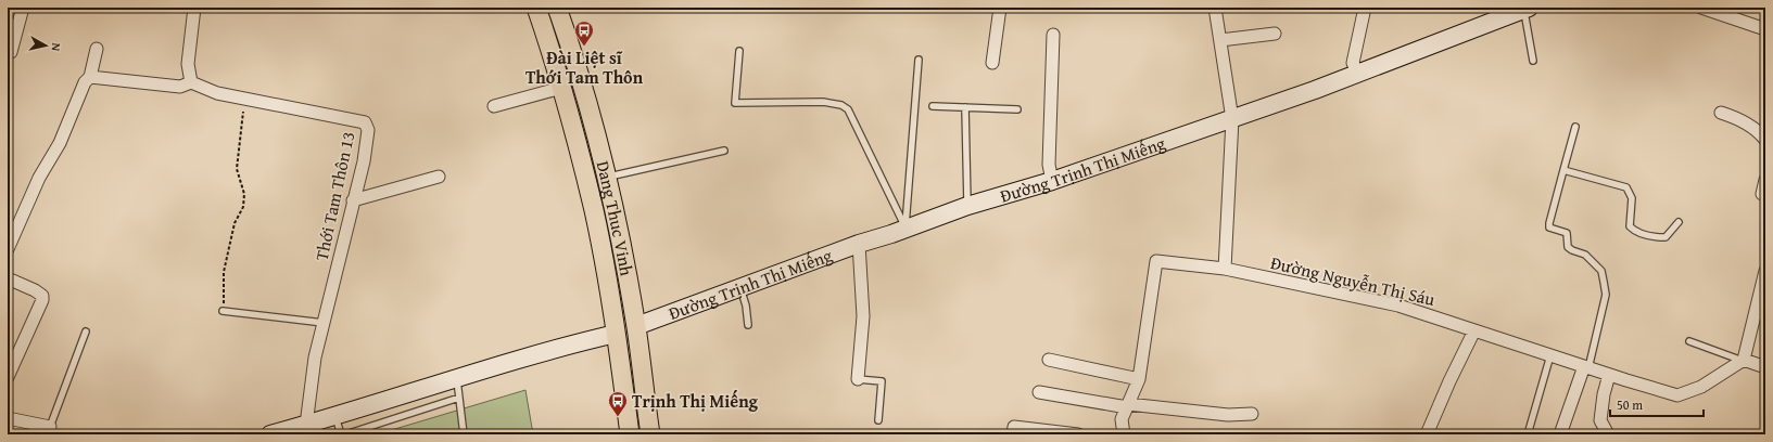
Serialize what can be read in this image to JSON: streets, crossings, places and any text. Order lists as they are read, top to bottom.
{
  "streets": {
    "main road": ["Đường Trịnh Thị Miếng", "Dang Thuc Vinh"],
    "street": ["Thới Tam Thôn 13", "Đường Nguyễn Thị Sáu"]
  },
  "crossings": [
    ["Đường Trịnh Thị Miếng", "Dang Thuc Vinh"]
  ],
  "places": {
    "bus stop": ["Đài Liệt sĩ Thới Tam Thôn", "Trịnh Thị Miếng"]
  },
  "scale_bar": "50 m",
  "north": "right"
}
